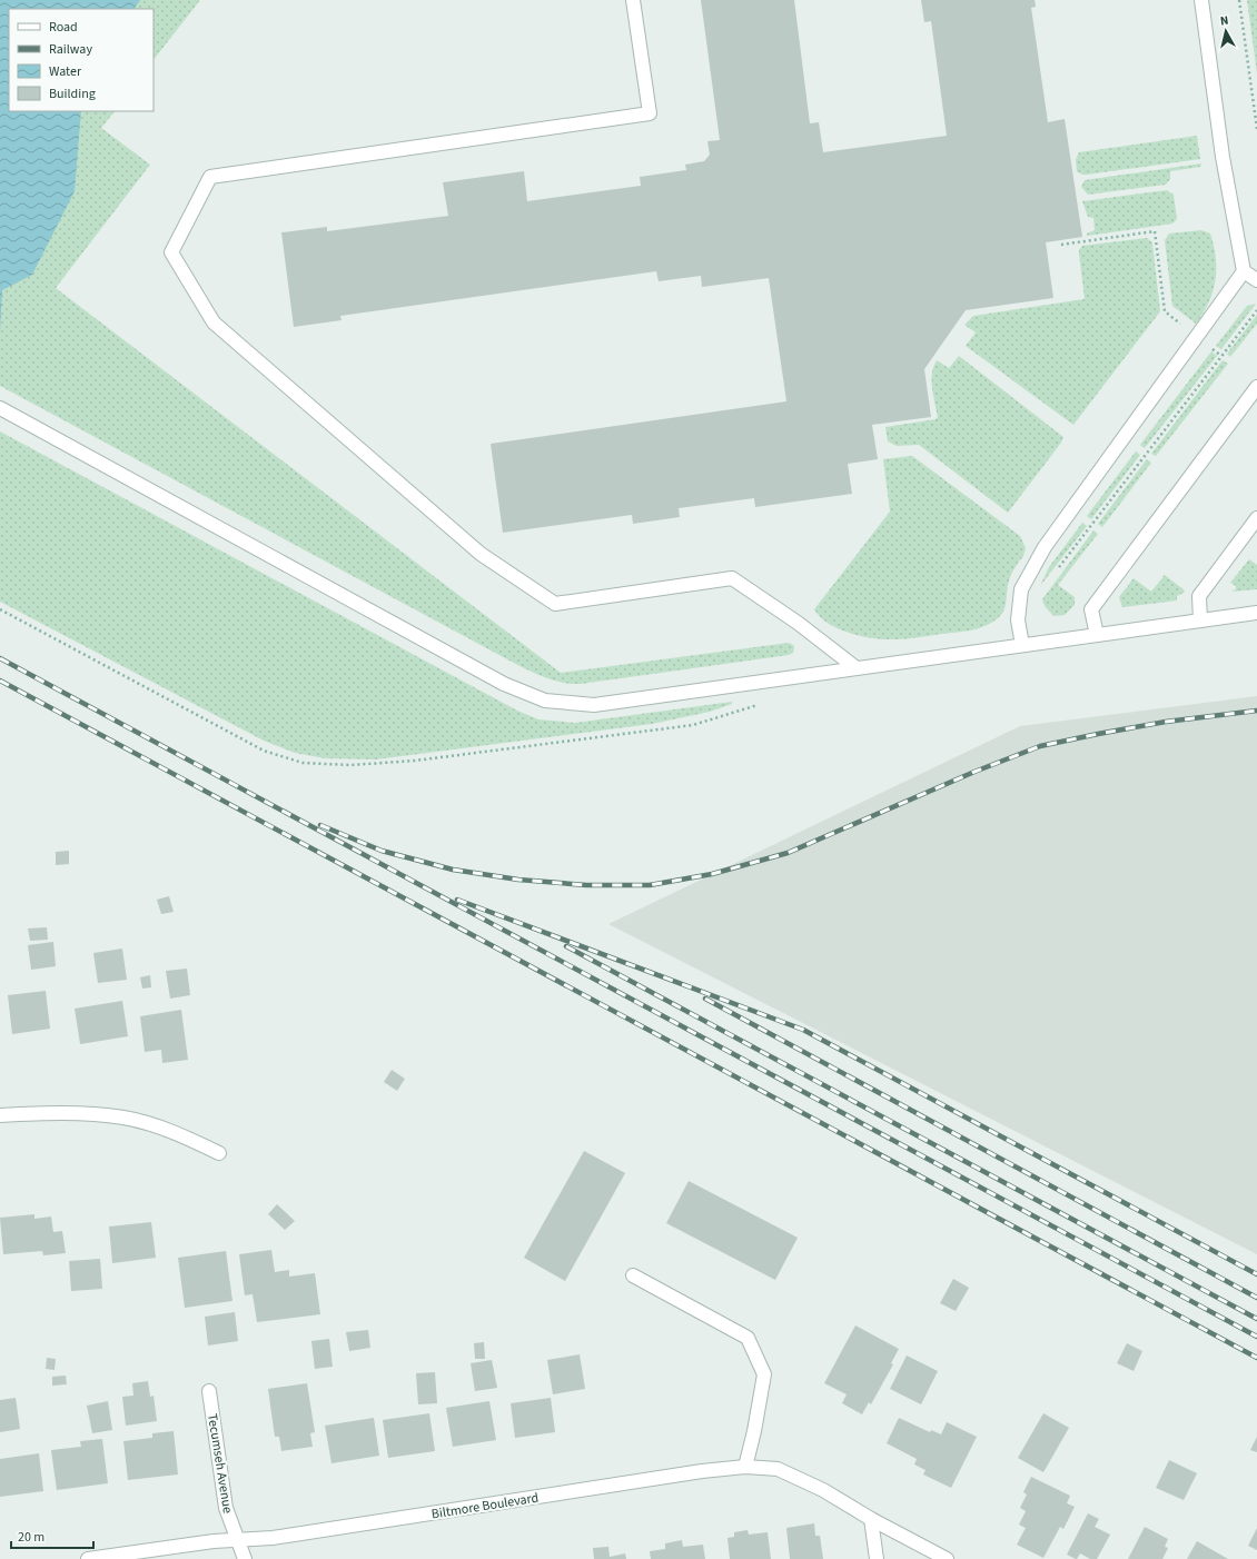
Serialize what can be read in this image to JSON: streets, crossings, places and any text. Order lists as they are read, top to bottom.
{
  "streets": {
    "street": ["Tecumseh Avenue", "Biltmore Boulevard"]
  },
  "crossings": [
    ["Tecumseh Avenue", "Biltmore Boulevard"]
  ],
  "legend": [
    "Road",
    "Railway",
    "Water",
    "Building"
  ],
  "scale_bar": "20 m",
  "north": "top"
}
